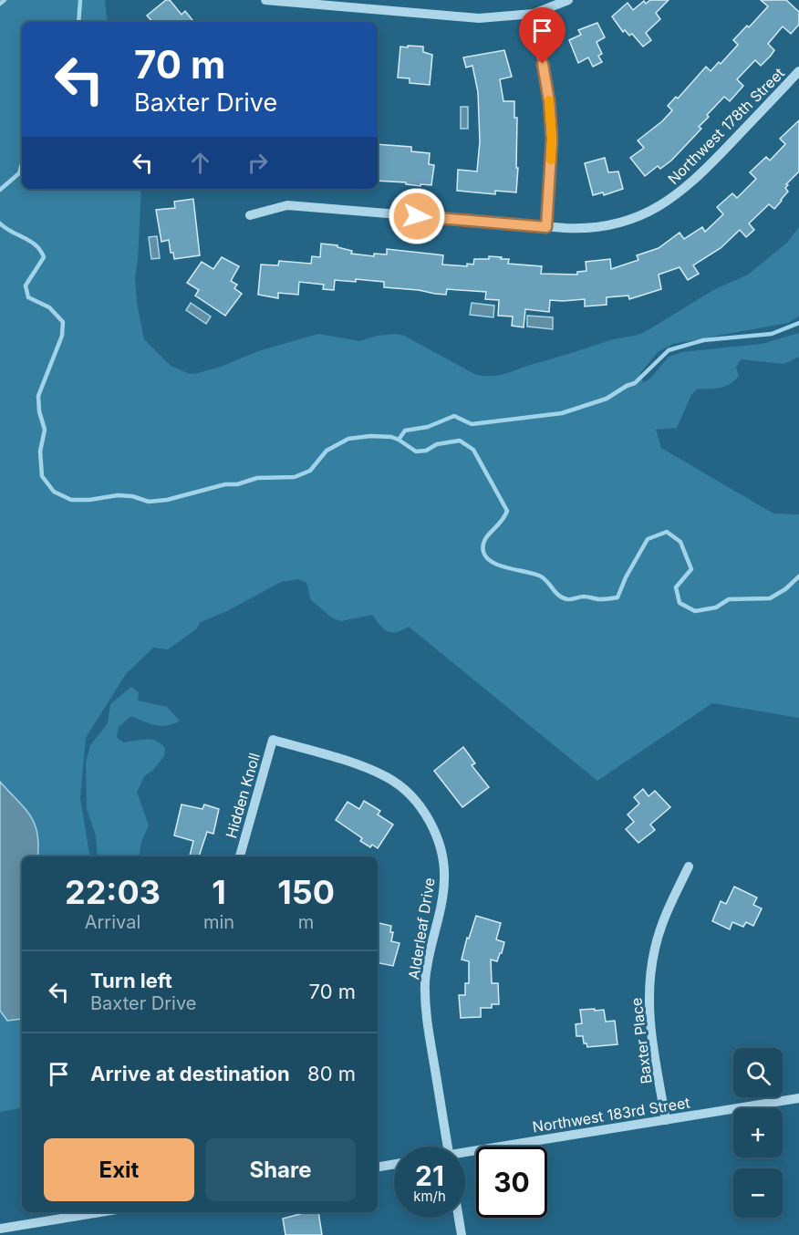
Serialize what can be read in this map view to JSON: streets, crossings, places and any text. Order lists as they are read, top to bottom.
{
  "streets": {
    "street": [
      "Northwest 178th Street",
      "Hidden Knoll",
      "Alderleaf Drive",
      "Baxter Place",
      "Northwest 183rd Street"
    ]
  },
  "crossings": [
    ["Hidden Knoll", "Alderleaf Drive"],
    ["Baxter Place", "Northwest 183rd Street"]
  ],
  "page": {
    "turn": ["70 m", "Baxter Drive"],
    "eta": [
      "22:03",
      "Arrival",
      "1",
      "min",
      "150",
      "m"
    ],
    "list": [
      {
        "name": "Turn left",
        "note": "Baxter Drive",
        "value": "70 m"
      },
      {
        "name": "Arrive at destination",
        "value": "80 m"
      }
    ],
    "map_buttons": ["+", "−"],
    "buttons": ["Exit", "Share"],
    "speed": "21 km/h",
    "limit": "30"
  }
}
